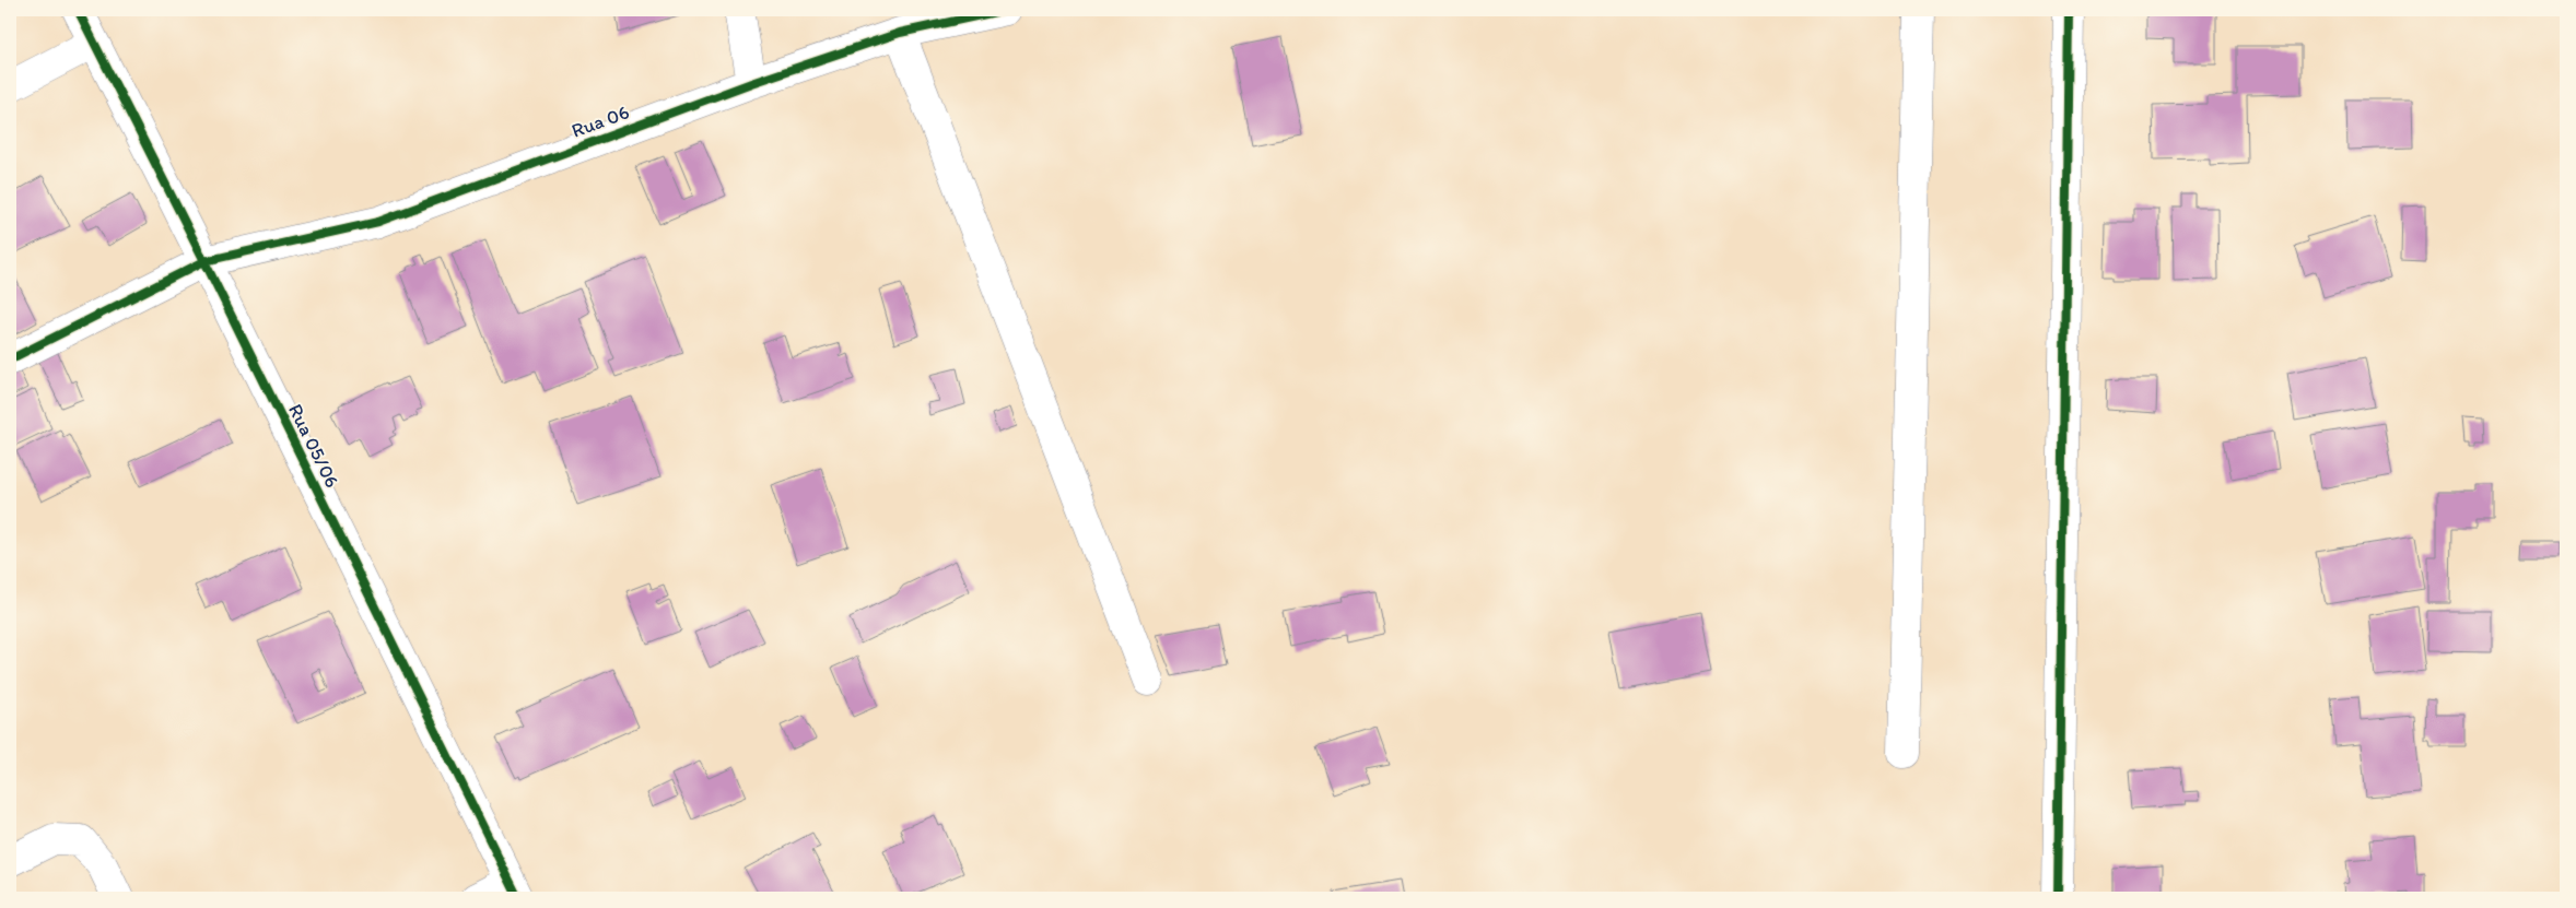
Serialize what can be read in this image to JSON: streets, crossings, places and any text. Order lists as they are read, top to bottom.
{
  "streets": {
    "street": ["Rua 06", "Rua 05/06"]
  },
  "crossings": [
    ["Rua 06", "Rua 05/06"]
  ]
}
